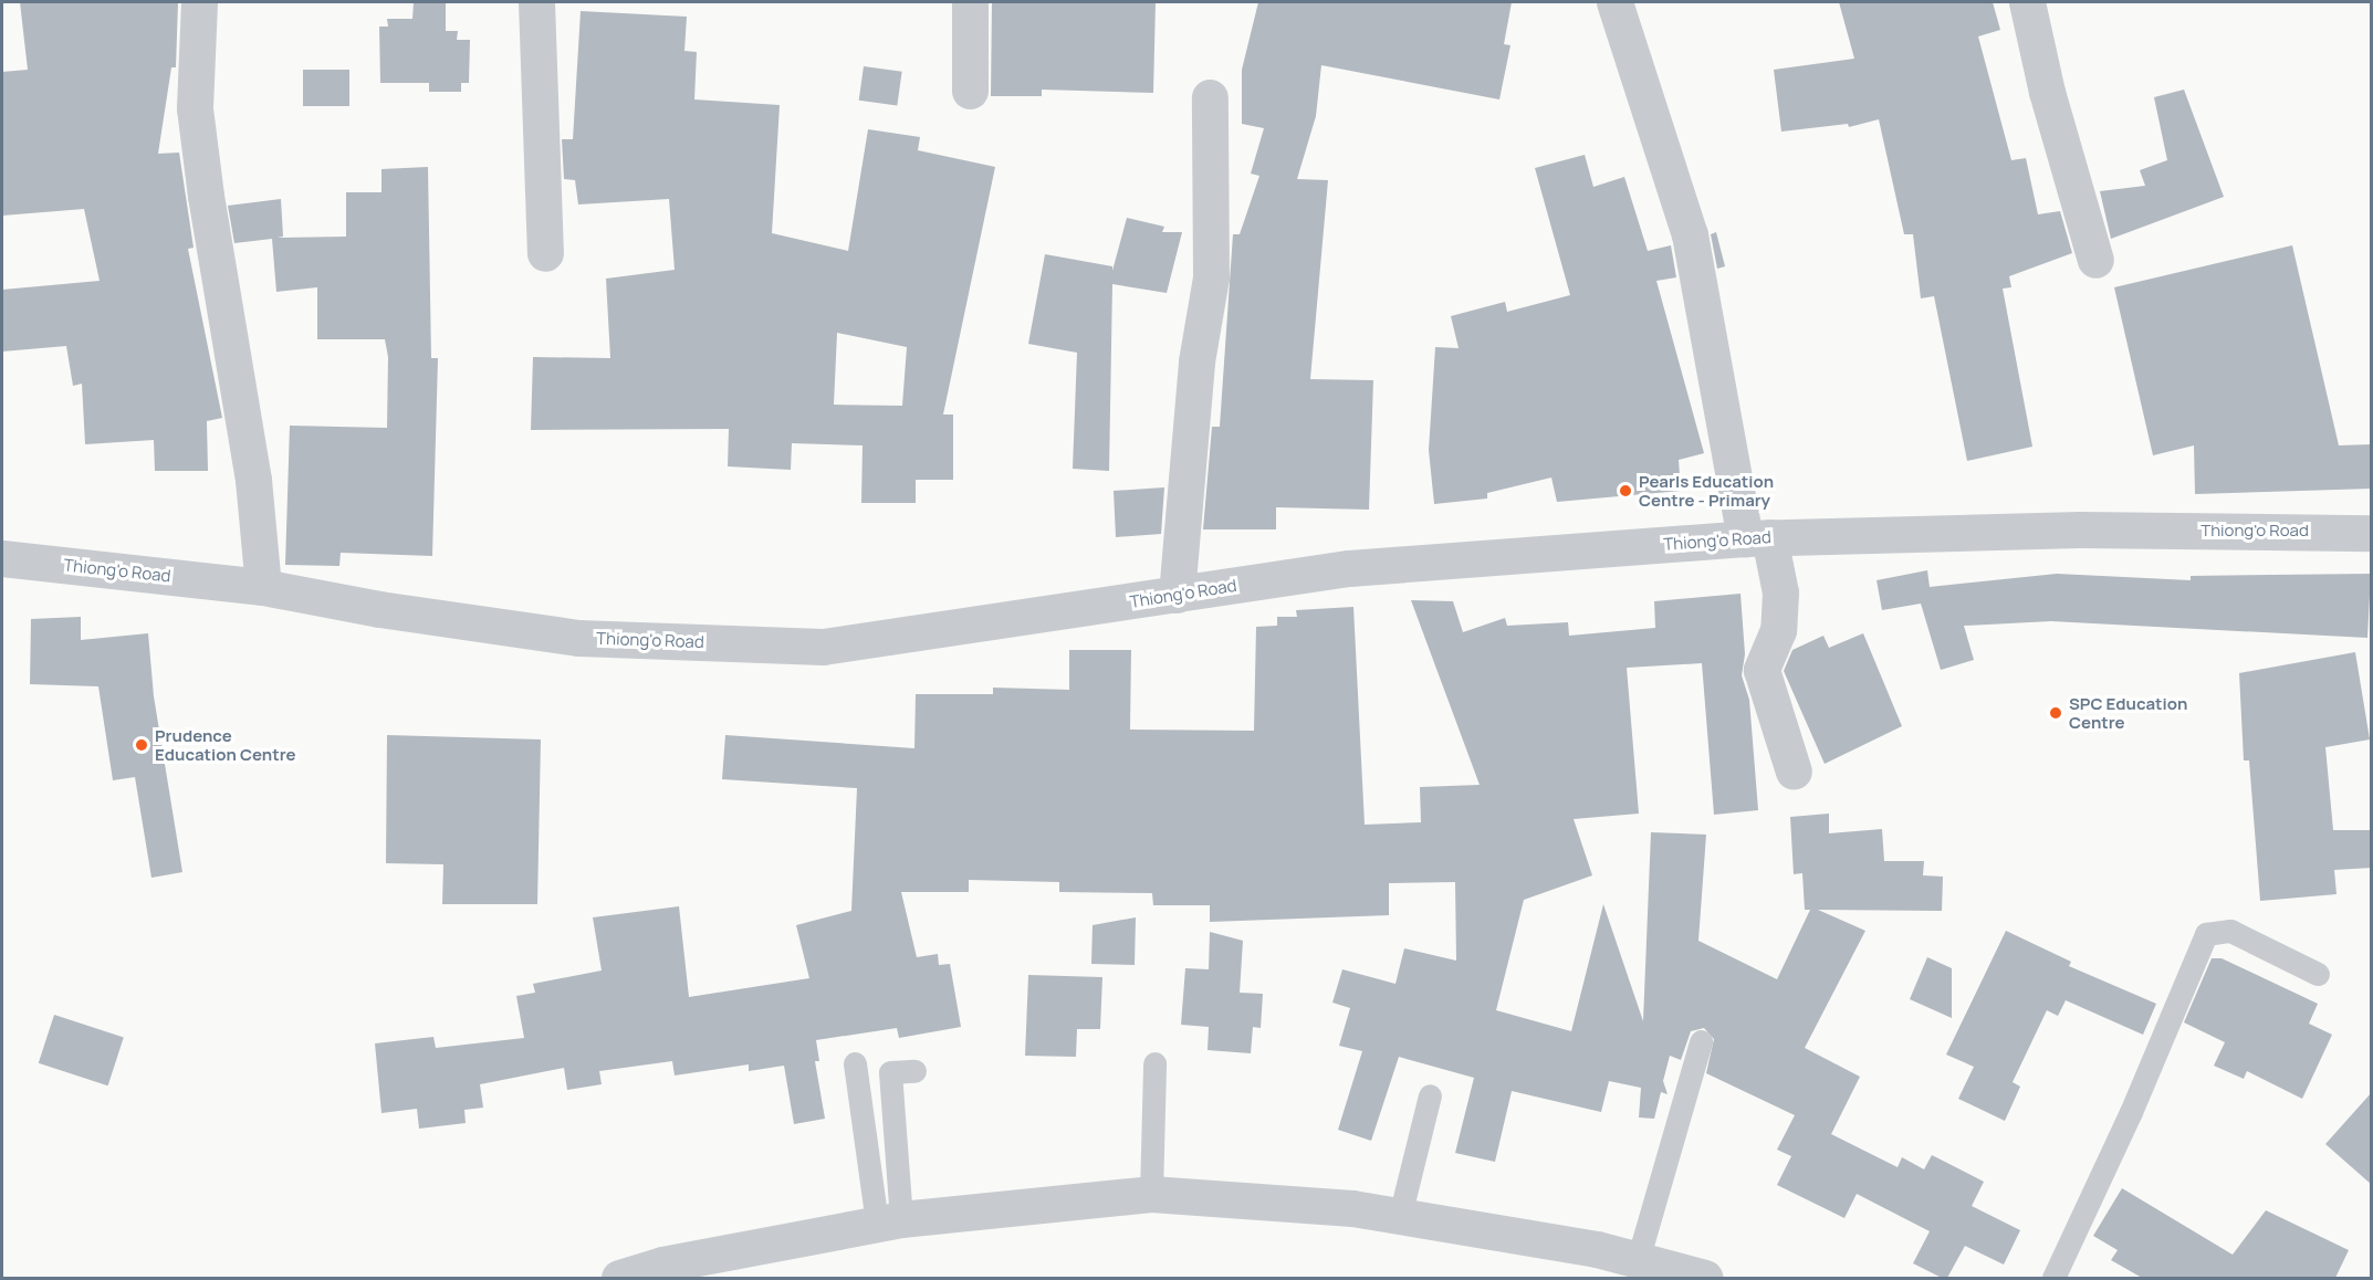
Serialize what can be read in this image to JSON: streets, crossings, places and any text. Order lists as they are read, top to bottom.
{
  "streets": {
    "street": ["Thiong'o Road"]
  },
  "places": ["Pearls Education Centre - Primary", "SPC Education Centre", "Prudence Education Centre"]
}
